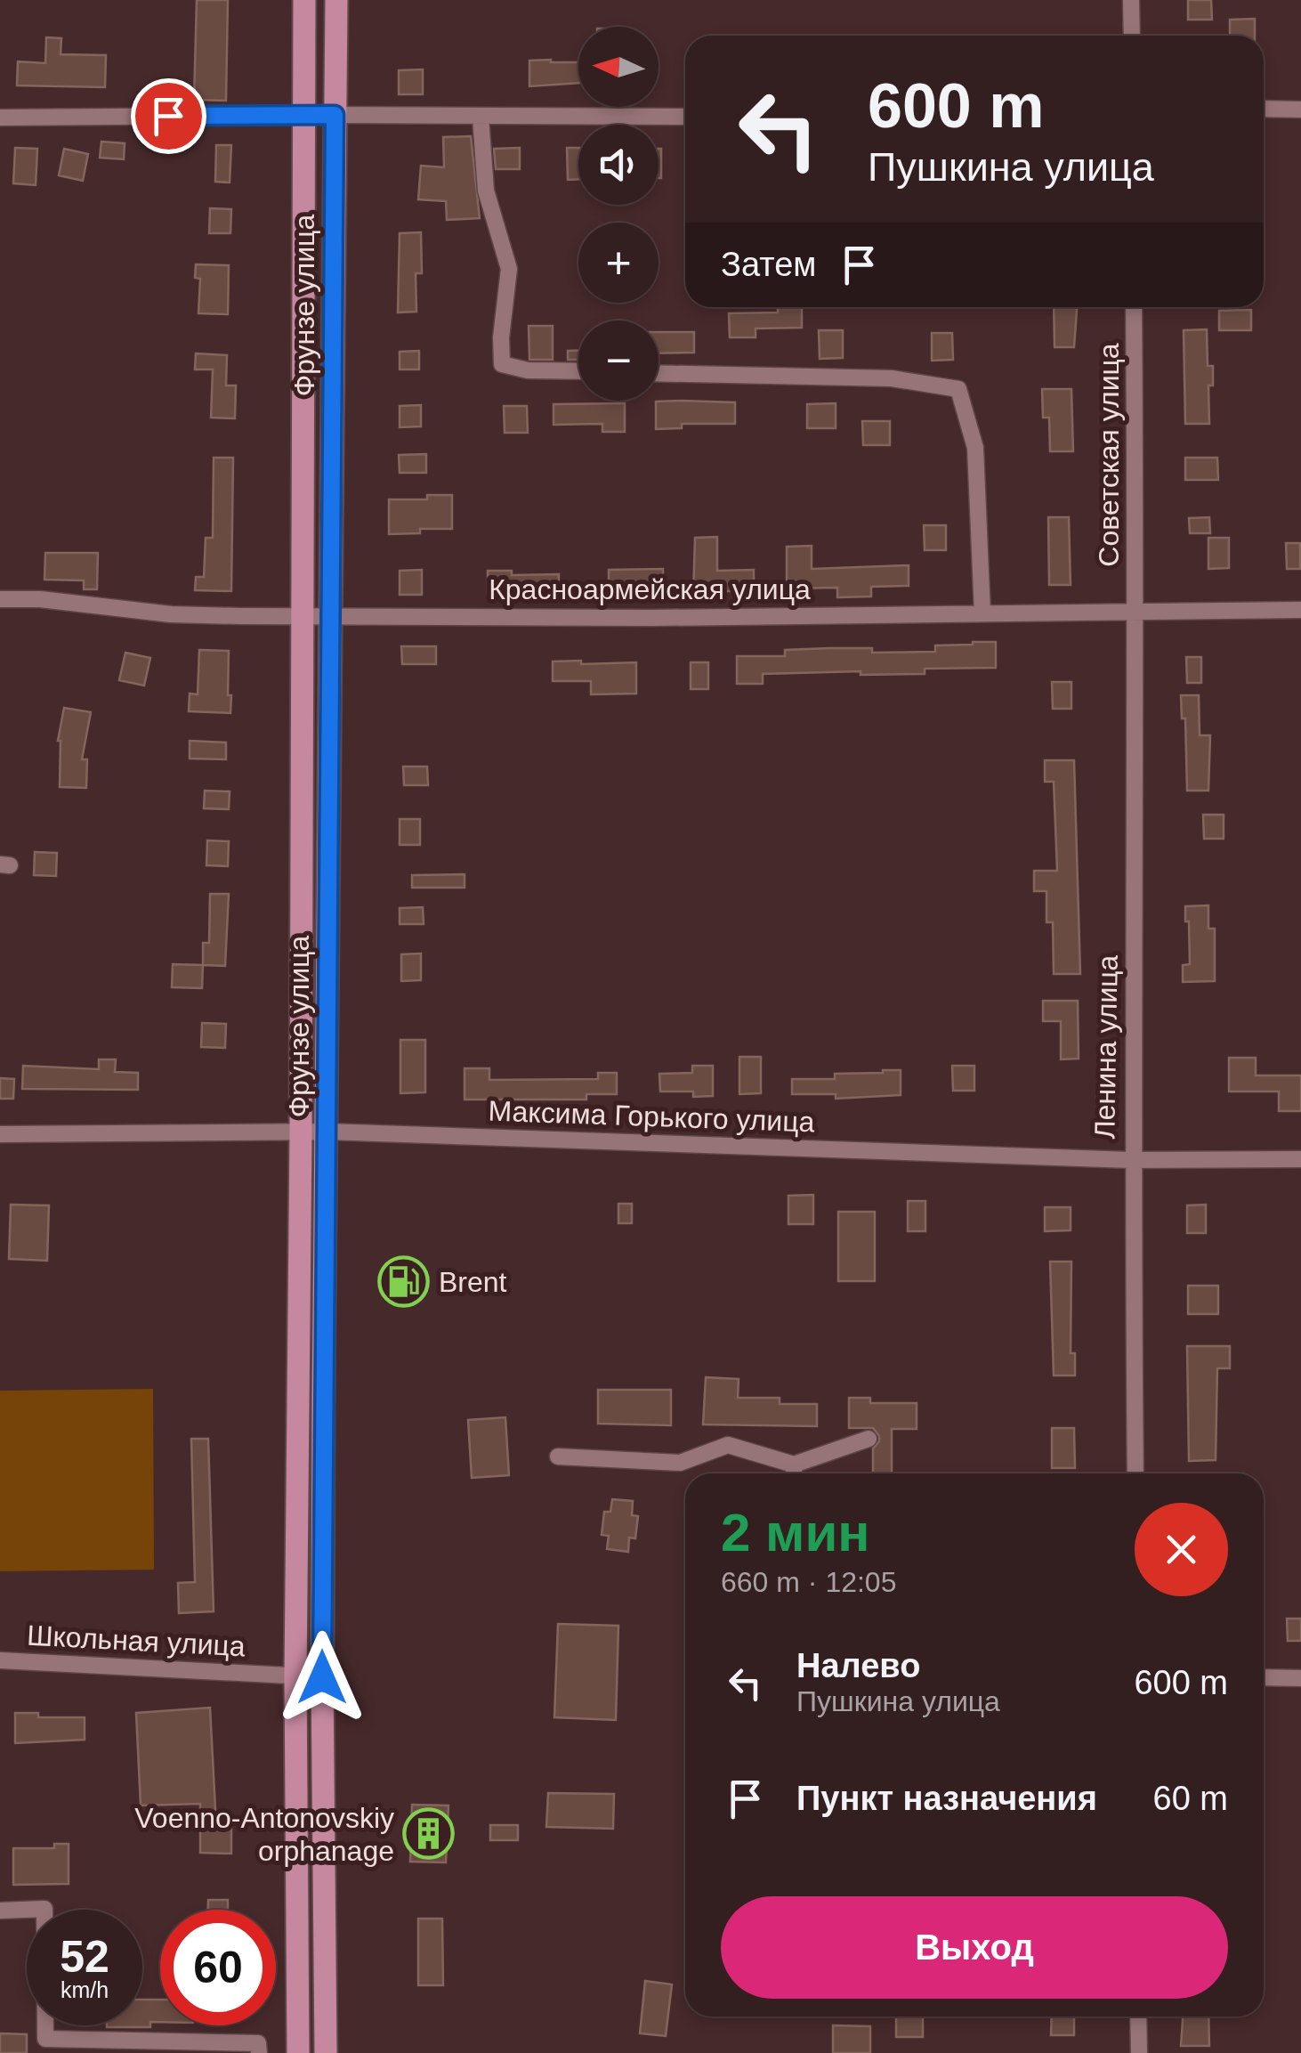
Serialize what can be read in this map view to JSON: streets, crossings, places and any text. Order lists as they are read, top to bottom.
{
  "streets": {
    "main road": ["Фрунзе улица"],
    "street": [
      "Советская улица",
      "Красноармейская улица",
      "Ленина улица",
      "Максима Горького улица",
      "Школьная улица"
    ]
  },
  "crossings": [
    ["Фрунзе улица", "Красноармейская улица"],
    ["Фрунзе улица", "Максима Горького улица"],
    ["Фрунзе улица", "Школьная улица"],
    ["Советская улица", "Красноармейская улица"],
    ["Советская улица", "Ленина улица"],
    ["Красноармейская улица", "Ленина улица"],
    ["Ленина улица", "Максима Горького улица"]
  ],
  "places": {
    "fuel station": ["Brent"],
    "building": ["Voenno-Antonovskiy orphanage"]
  },
  "north": "left",
  "page": {
    "map_buttons": ["+", "−"],
    "turn": ["600 m", "Пушкина улица"],
    "then": "Затем",
    "heading": ["2 мин", "660 m · 12:05"],
    "list": [
      {
        "name": "Налево",
        "note": "Пушкина улица",
        "value": "600 m"
      },
      {
        "name": "Пункт назначения",
        "value": "60 m"
      }
    ],
    "buttons": "Выход",
    "speed": "52 km/h",
    "limit": "60"
  }
}
